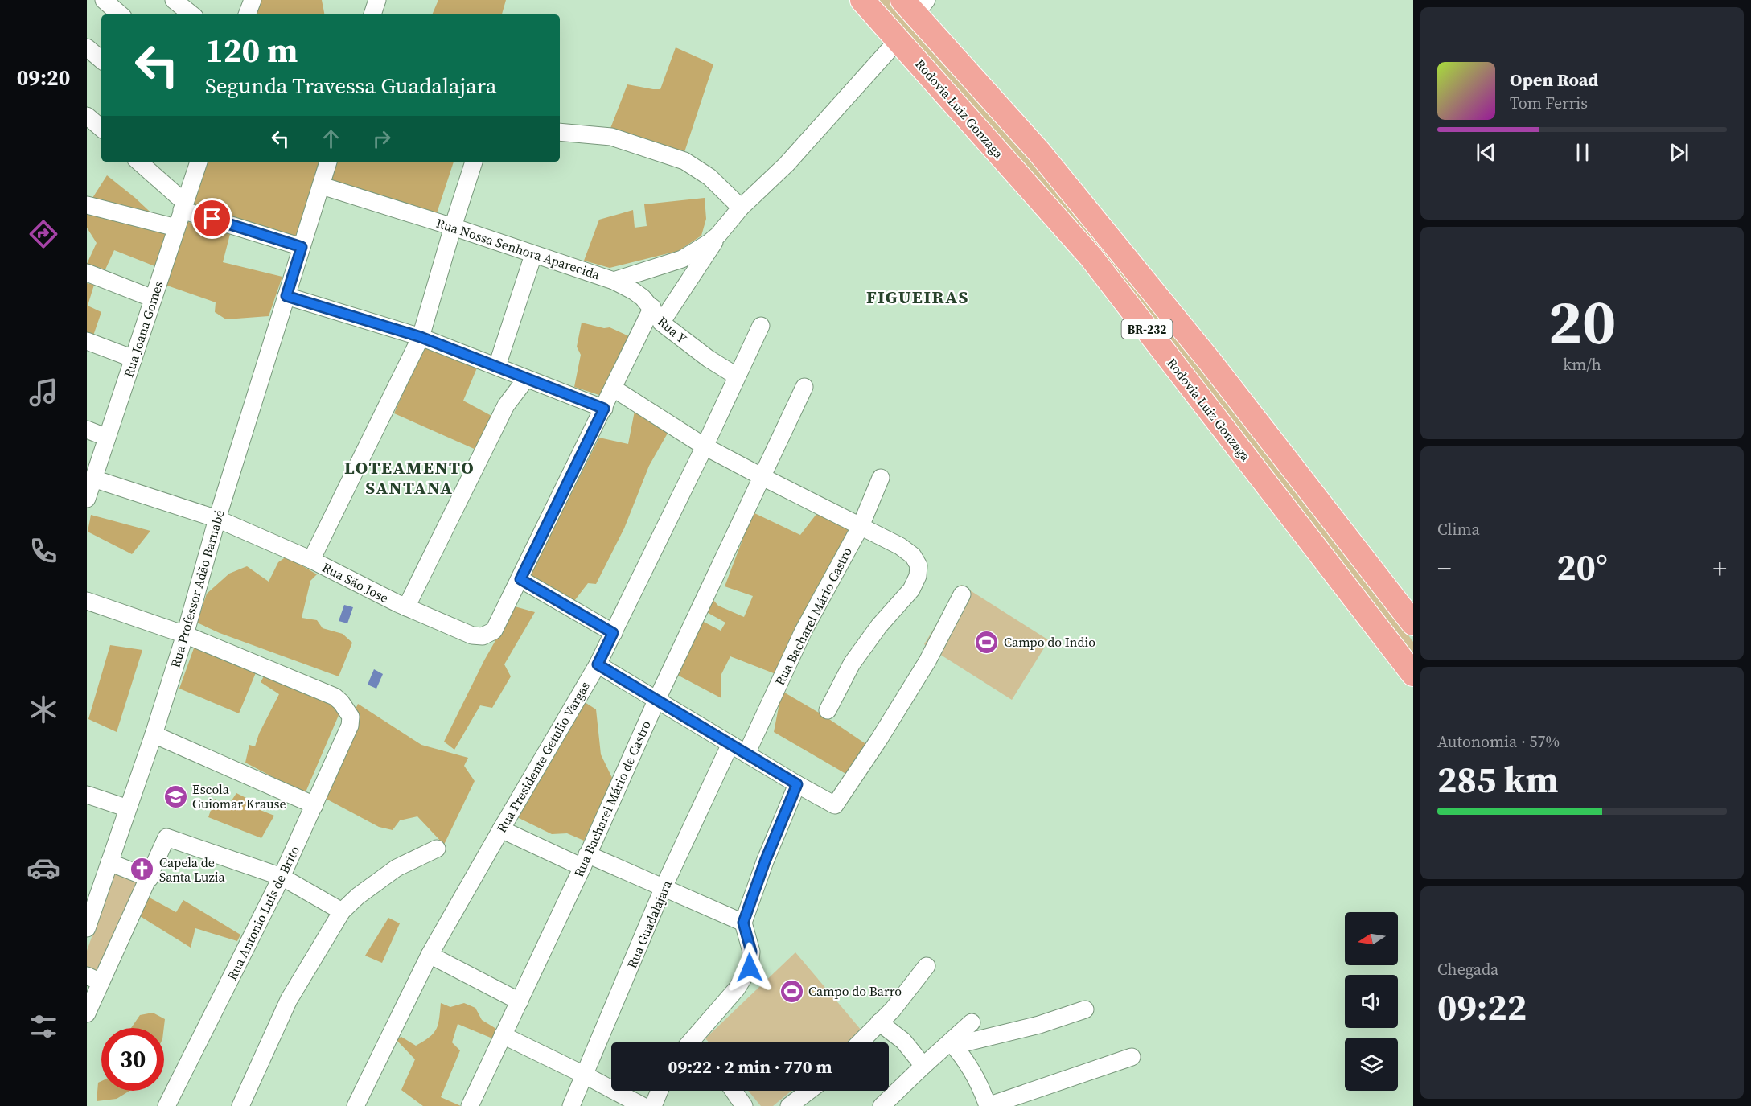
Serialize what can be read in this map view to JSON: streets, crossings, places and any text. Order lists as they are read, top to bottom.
{
  "streets": {
    "highway": ["Rodovia Luiz Gonzaga", "BR-232"],
    "street": [
      "Rua Nossa Senhora Aparecida",
      "Rua Joana Gomes",
      "Rua Y",
      "Rua São Jose",
      "Rua Professor Adão Barnabé",
      "Rua Bacharel Mário Castro",
      "Rua Presidente Getulio Vargas",
      "Rua Bacharel Mário de Castro",
      "Rua Antonio Luis de Brito",
      "Rua Guadalajara"
    ]
  },
  "crossings": [
    ["Rodovia Luiz Gonzaga", "Rua Nossa Senhora Aparecida"],
    ["Rua Nossa Senhora Aparecida", "Rua Y"],
    ["Rua Joana Gomes", "Rua São Jose"],
    ["Rua Y", "Rua Presidente Getulio Vargas"],
    ["Rua São Jose", "Rua Professor Adão Barnabé"],
    ["Rua Professor Adão Barnabé", "Rua Antonio Luis de Brito"]
  ],
  "districts": ["FIGUEIRAS", "LOTEAMENTO SANTANA"],
  "places": {
    "sports": ["Campo do Indio", "Campo do Barro"],
    "school or university": ["Escola Guiomar Krause"],
    "church": ["Capela de Santa Luzia"]
  },
  "north": "left",
  "page": {
    "tabs": "09:20",
    "turn": ["120 m", "Segunda Travessa Guadalajara"],
    "song": ["Open Road", "Tom Ferris"],
    "tile": [
      ["20", "km/h"],
      "Clima",
      ["Autonomia · 57%", "285 km"],
      ["Chegada", "09:22"]
    ],
    "heat": ["−", "20°", "+"],
    "limit": "30",
    "trip": "09:22 · 2 min · 770 m"
  }
}
